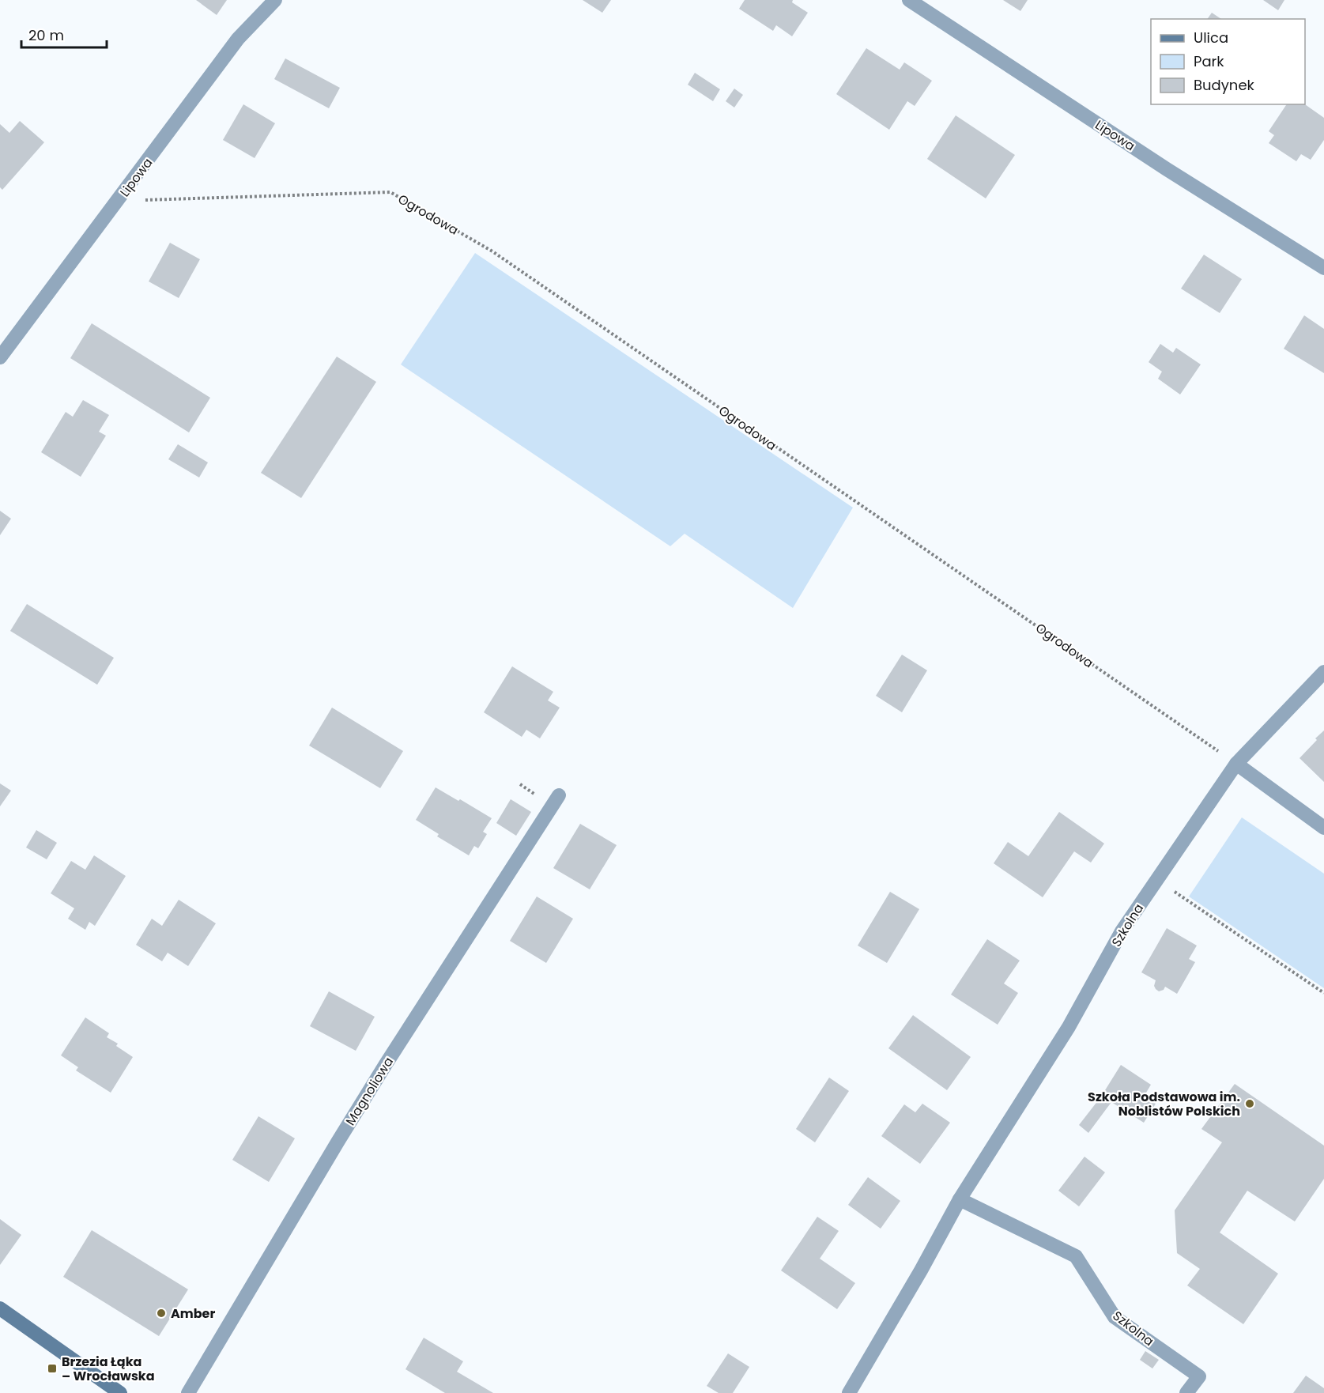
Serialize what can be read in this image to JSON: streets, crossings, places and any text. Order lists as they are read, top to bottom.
{
  "streets": {
    "street": ["Lipowa", "Szkolna", "Magnoliowa"],
    "path": ["Ogrodowa"]
  },
  "crossings": [
    ["Lipowa", "Ogrodowa"],
    ["Ogrodowa", "Szkolna"]
  ],
  "places": {
    "other": ["Szkoła Podstawowa im. Noblistów Polskich", "Amber"],
    "transit": ["Brzezia Łąka – Wrocławska"]
  },
  "legend": ["Ulica", "Park", "Budynek"],
  "scale_bar": "20 m"
}
